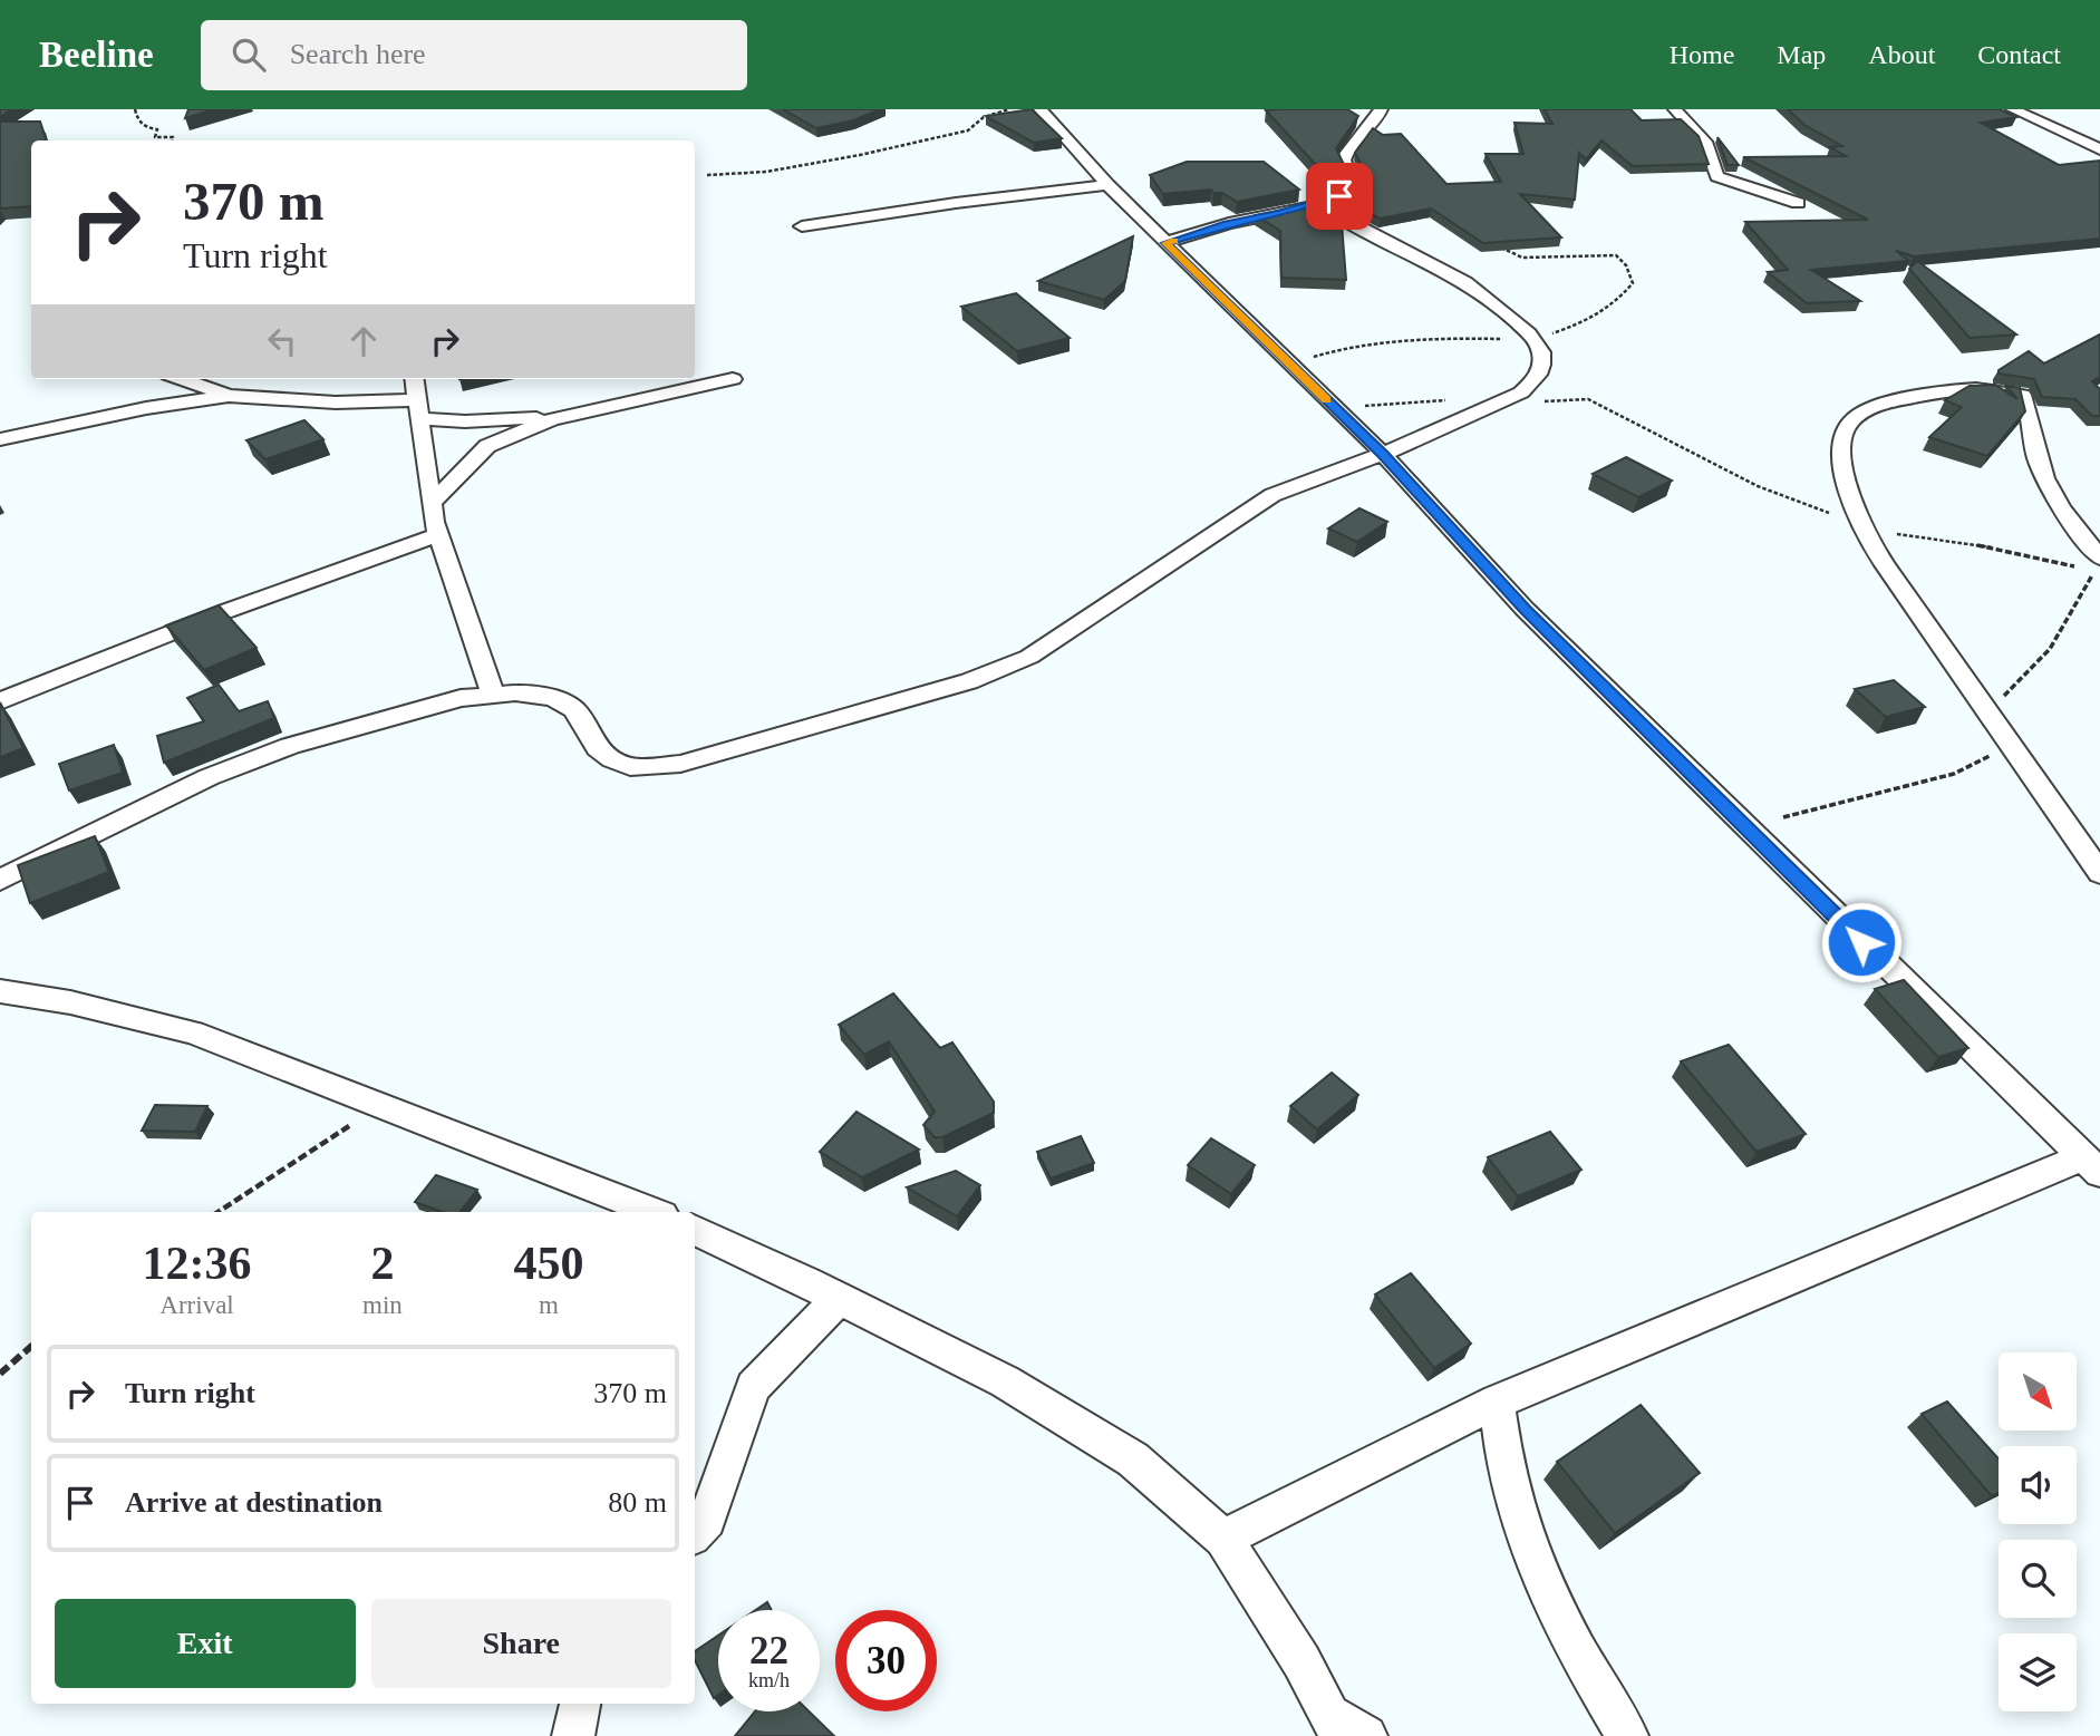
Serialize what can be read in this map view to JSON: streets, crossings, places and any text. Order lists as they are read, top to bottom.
{
  "north": "bottom right",
  "page": {
    "header": "Beeline",
    "search": "Search here",
    "nav": [
      "Home",
      "Map",
      "About",
      "Contact"
    ],
    "turn": ["370 m", "Turn right"],
    "eta": [
      "12:36",
      "Arrival",
      "2",
      "min",
      "450",
      "m"
    ],
    "list": [
      {
        "name": "Turn right",
        "value": "370 m"
      },
      {
        "name": "Arrive at destination",
        "value": "80 m"
      }
    ],
    "buttons": ["Exit", "Share"],
    "speed": "22 km/h",
    "limit": "30"
  }
}
